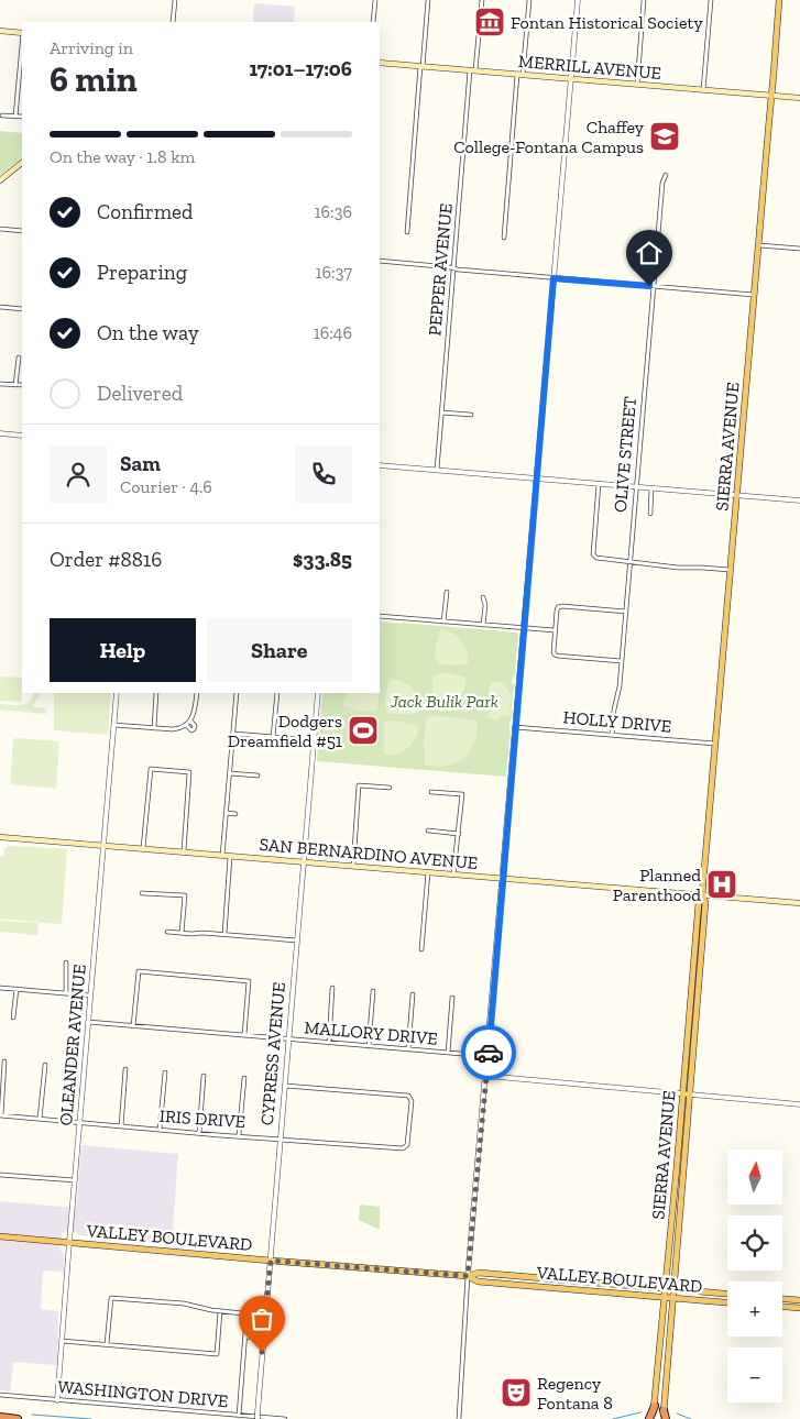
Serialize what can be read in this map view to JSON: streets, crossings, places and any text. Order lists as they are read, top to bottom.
{
  "streets": {
    "main road": [
      "MERRILL AVENUE",
      "SIERRA AVENUE",
      "SAN BERNARDINO AVENUE",
      "VALLEY BOULEVARD"
    ],
    "street": [
      "PEPPER AVENUE",
      "OLIVE STREET",
      "HOLLY DRIVE",
      "MALLORY DRIVE",
      "OLEANDER AVENUE",
      "CYPRESS AVENUE",
      "IRIS DRIVE",
      "WASHINGTON DRIVE"
    ]
  },
  "crossings": [
    ["MERRILL AVENUE", "PEPPER AVENUE"],
    ["MERRILL AVENUE", "SIERRA AVENUE"],
    ["SIERRA AVENUE", "HOLLY DRIVE"],
    ["SIERRA AVENUE", "SAN BERNARDINO AVENUE"],
    ["SIERRA AVENUE", "VALLEY BOULEVARD"],
    ["OLIVE STREET", "HOLLY DRIVE"],
    ["SAN BERNARDINO AVENUE", "OLEANDER AVENUE"],
    ["SAN BERNARDINO AVENUE", "CYPRESS AVENUE"],
    ["MALLORY DRIVE", "OLEANDER AVENUE"],
    ["MALLORY DRIVE", "CYPRESS AVENUE"],
    ["OLEANDER AVENUE", "IRIS DRIVE"],
    ["OLEANDER AVENUE", "VALLEY BOULEVARD"],
    ["OLEANDER AVENUE", "WASHINGTON DRIVE"],
    ["CYPRESS AVENUE", "IRIS DRIVE"],
    ["CYPRESS AVENUE", "VALLEY BOULEVARD"]
  ],
  "parks": ["Jack Bulik Park"],
  "places": {
    "museum": ["Fontan Historical Society"],
    "school or university": ["Chaffey College-Fontana Campus"],
    "sports": ["Dodgers Dreamfield #51"],
    "hospital": ["Planned Parenthood"],
    "theatre": ["Regency Fontana 8"]
  },
  "north": "top",
  "page": {
    "heading": ["6 min", "Arriving in", "17:01–17:06"],
    "panel": [
      "Sam",
      "Courier · 4.6",
      "Order #8816",
      "$33.85"
    ],
    "bar": "On the way · 1.8 km",
    "list": [
      ["Confirmed", "16:36"],
      ["Preparing", "16:37"],
      ["On the way", "16:46"],
      "Delivered"
    ],
    "buttons": ["Help", "Share"],
    "map_buttons": ["+", "−"]
  }
}
